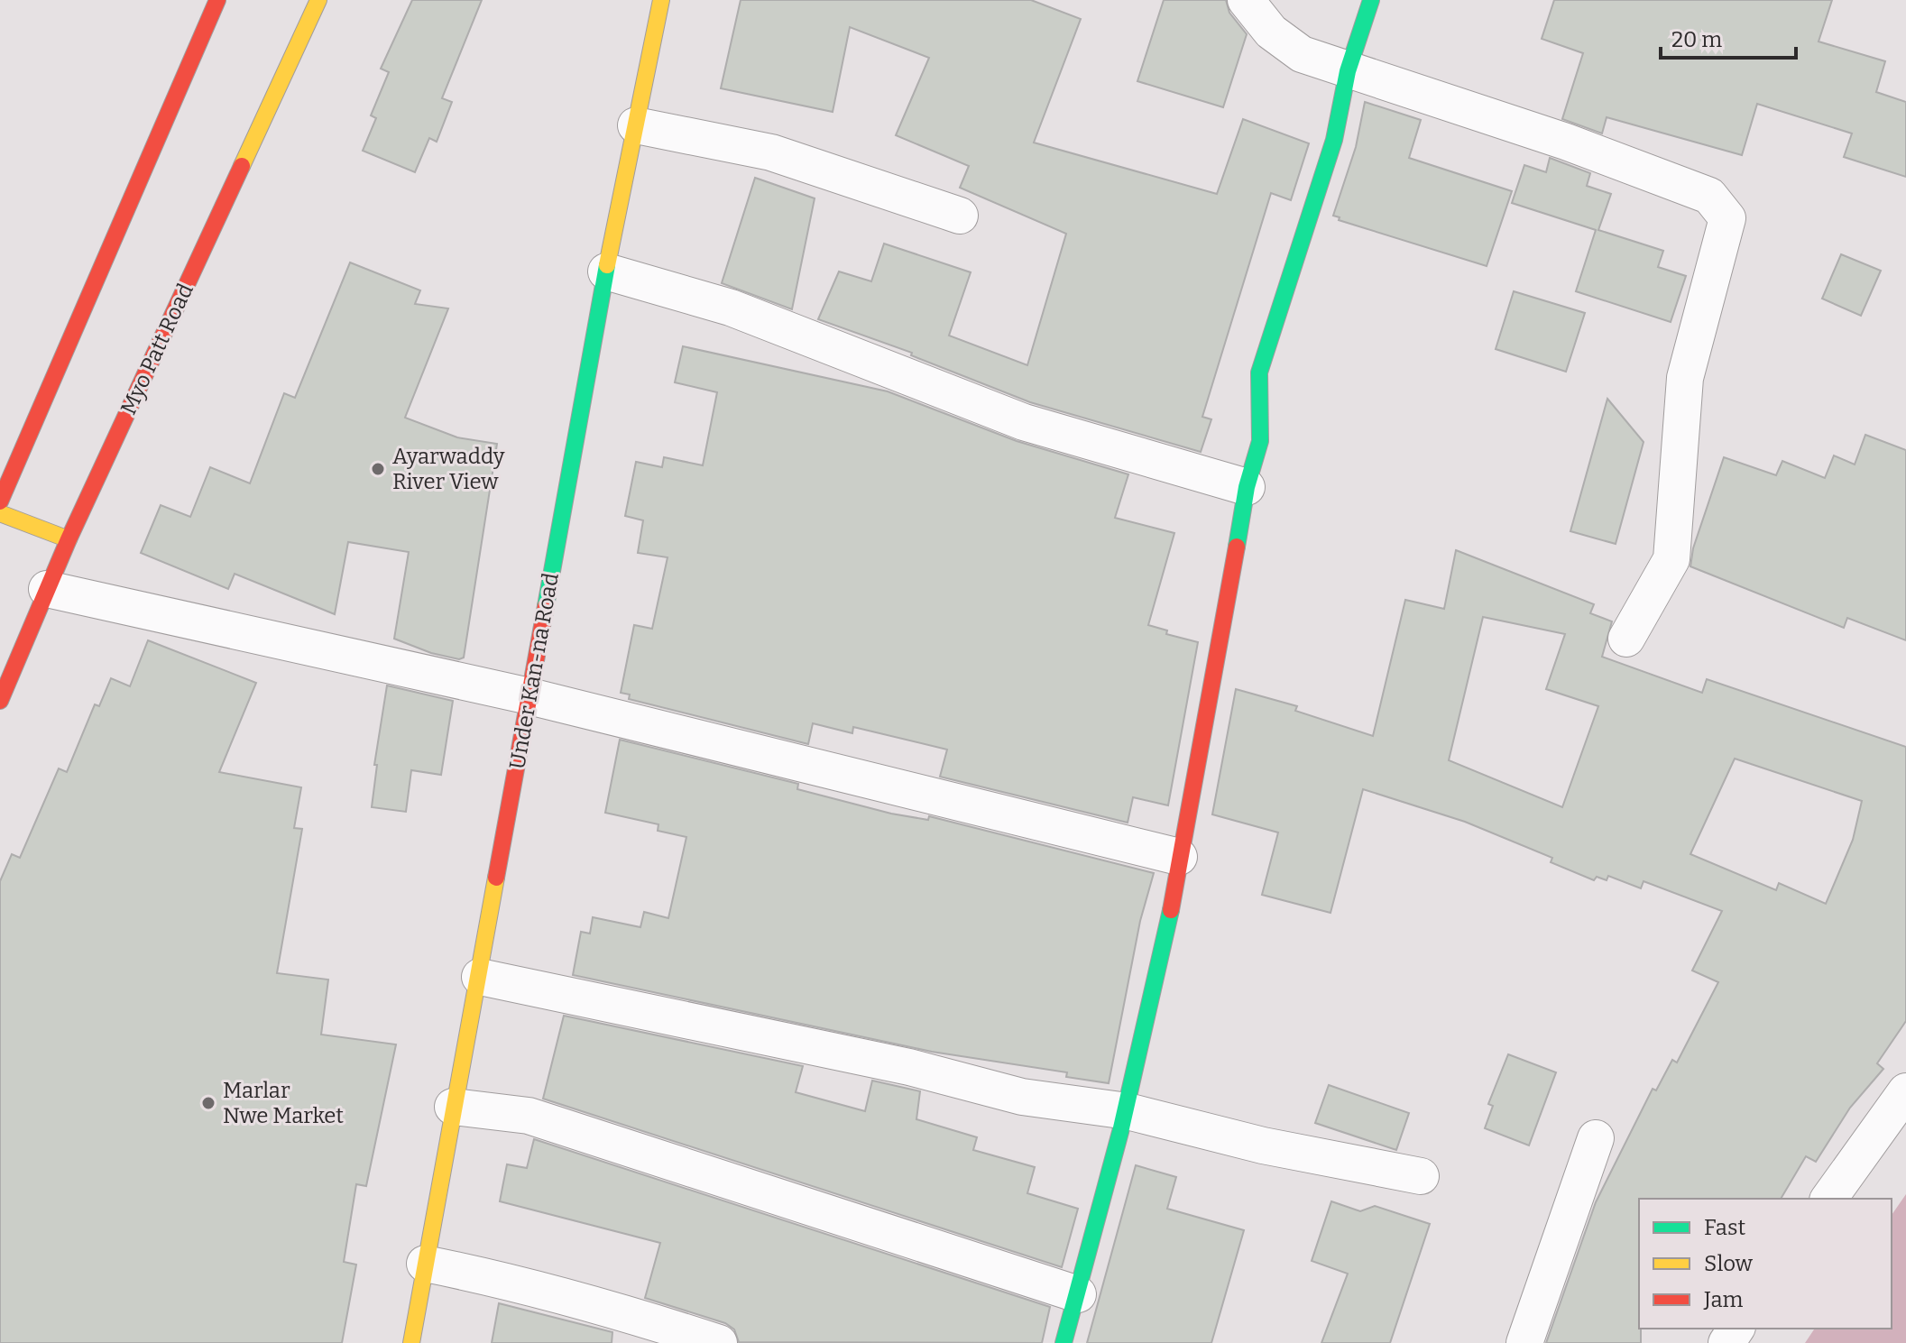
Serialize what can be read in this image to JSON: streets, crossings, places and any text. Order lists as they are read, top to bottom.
{
  "streets": {
    "street": ["Myo Patt Road", "Under Kan-na Road"]
  },
  "places": ["Ayarwaddy River View", "Marlar Nwe Market"],
  "legend": ["Fast", "Slow", "Jam"],
  "scale_bar": "20 m"
}
